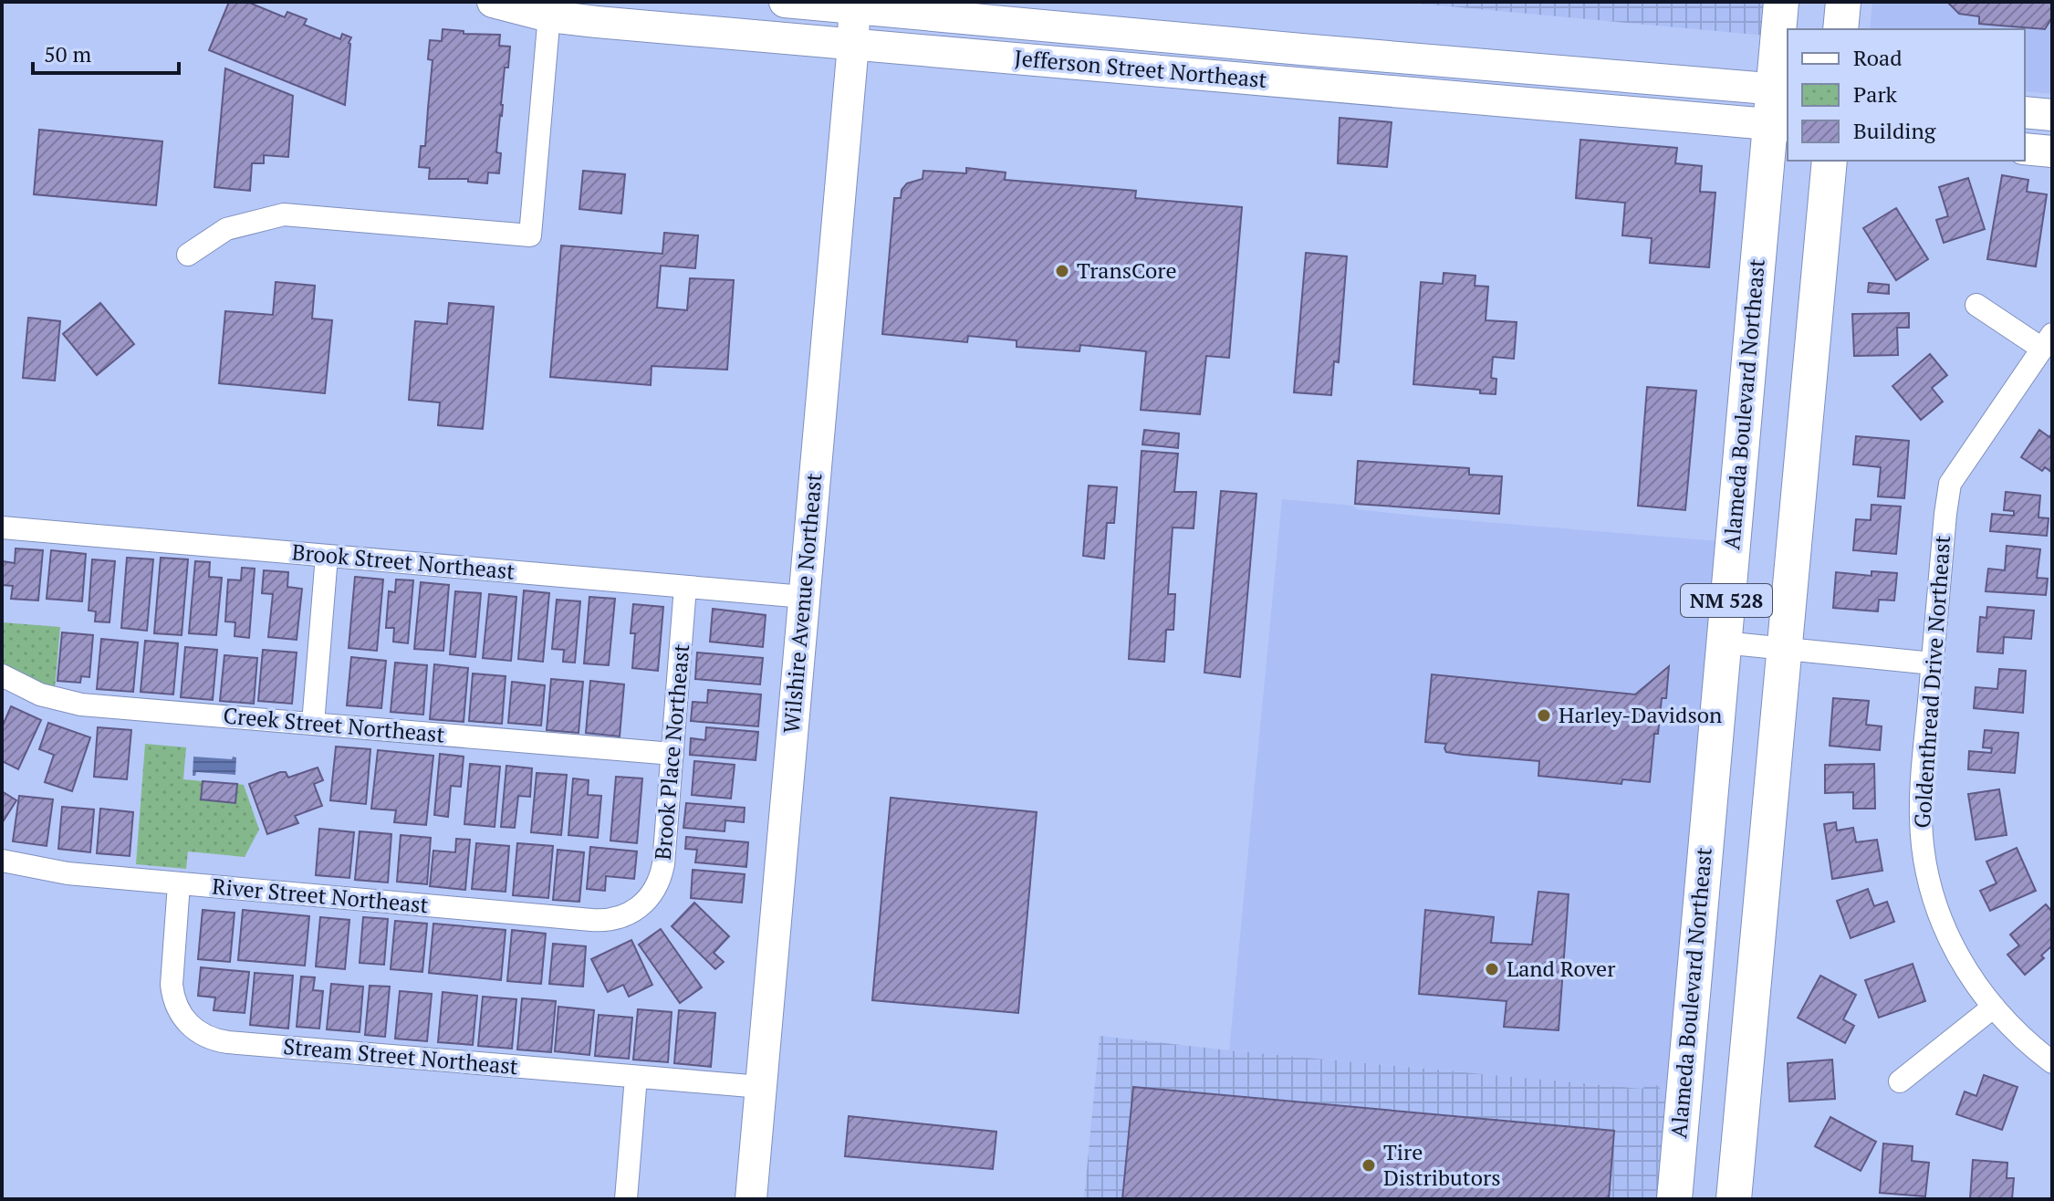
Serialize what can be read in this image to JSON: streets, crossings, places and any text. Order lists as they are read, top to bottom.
{
  "streets": {
    "main road": [
      "Jefferson Street Northeast",
      "Alameda Boulevard Northeast",
      "NM 528",
      "Wilshire Avenue Northeast"
    ],
    "street": [
      "Brook Street Northeast",
      "Goldenthread Drive Northeast",
      "Creek Street Northeast",
      "Brook Place Northeast",
      "River Street Northeast",
      "Stream Street Northeast"
    ]
  },
  "crossings": [
    ["Jefferson Street Northeast", "Alameda Boulevard Northeast"],
    ["Jefferson Street Northeast", "Wilshire Avenue Northeast"],
    ["Brook Street Northeast", "Wilshire Avenue Northeast"],
    ["Brook Street Northeast", "Brook Place Northeast"],
    ["Wilshire Avenue Northeast", "Stream Street Northeast"],
    ["Creek Street Northeast", "Brook Place Northeast"],
    ["Brook Place Northeast", "River Street Northeast"],
    ["River Street Northeast", "Stream Street Northeast"]
  ],
  "places": [
    "TransCore",
    "Harley-Davidson",
    "Land Rover",
    "Tire Distributors"
  ],
  "legend": ["Road", "Park", "Building"],
  "scale_bar": "50 m"
}
